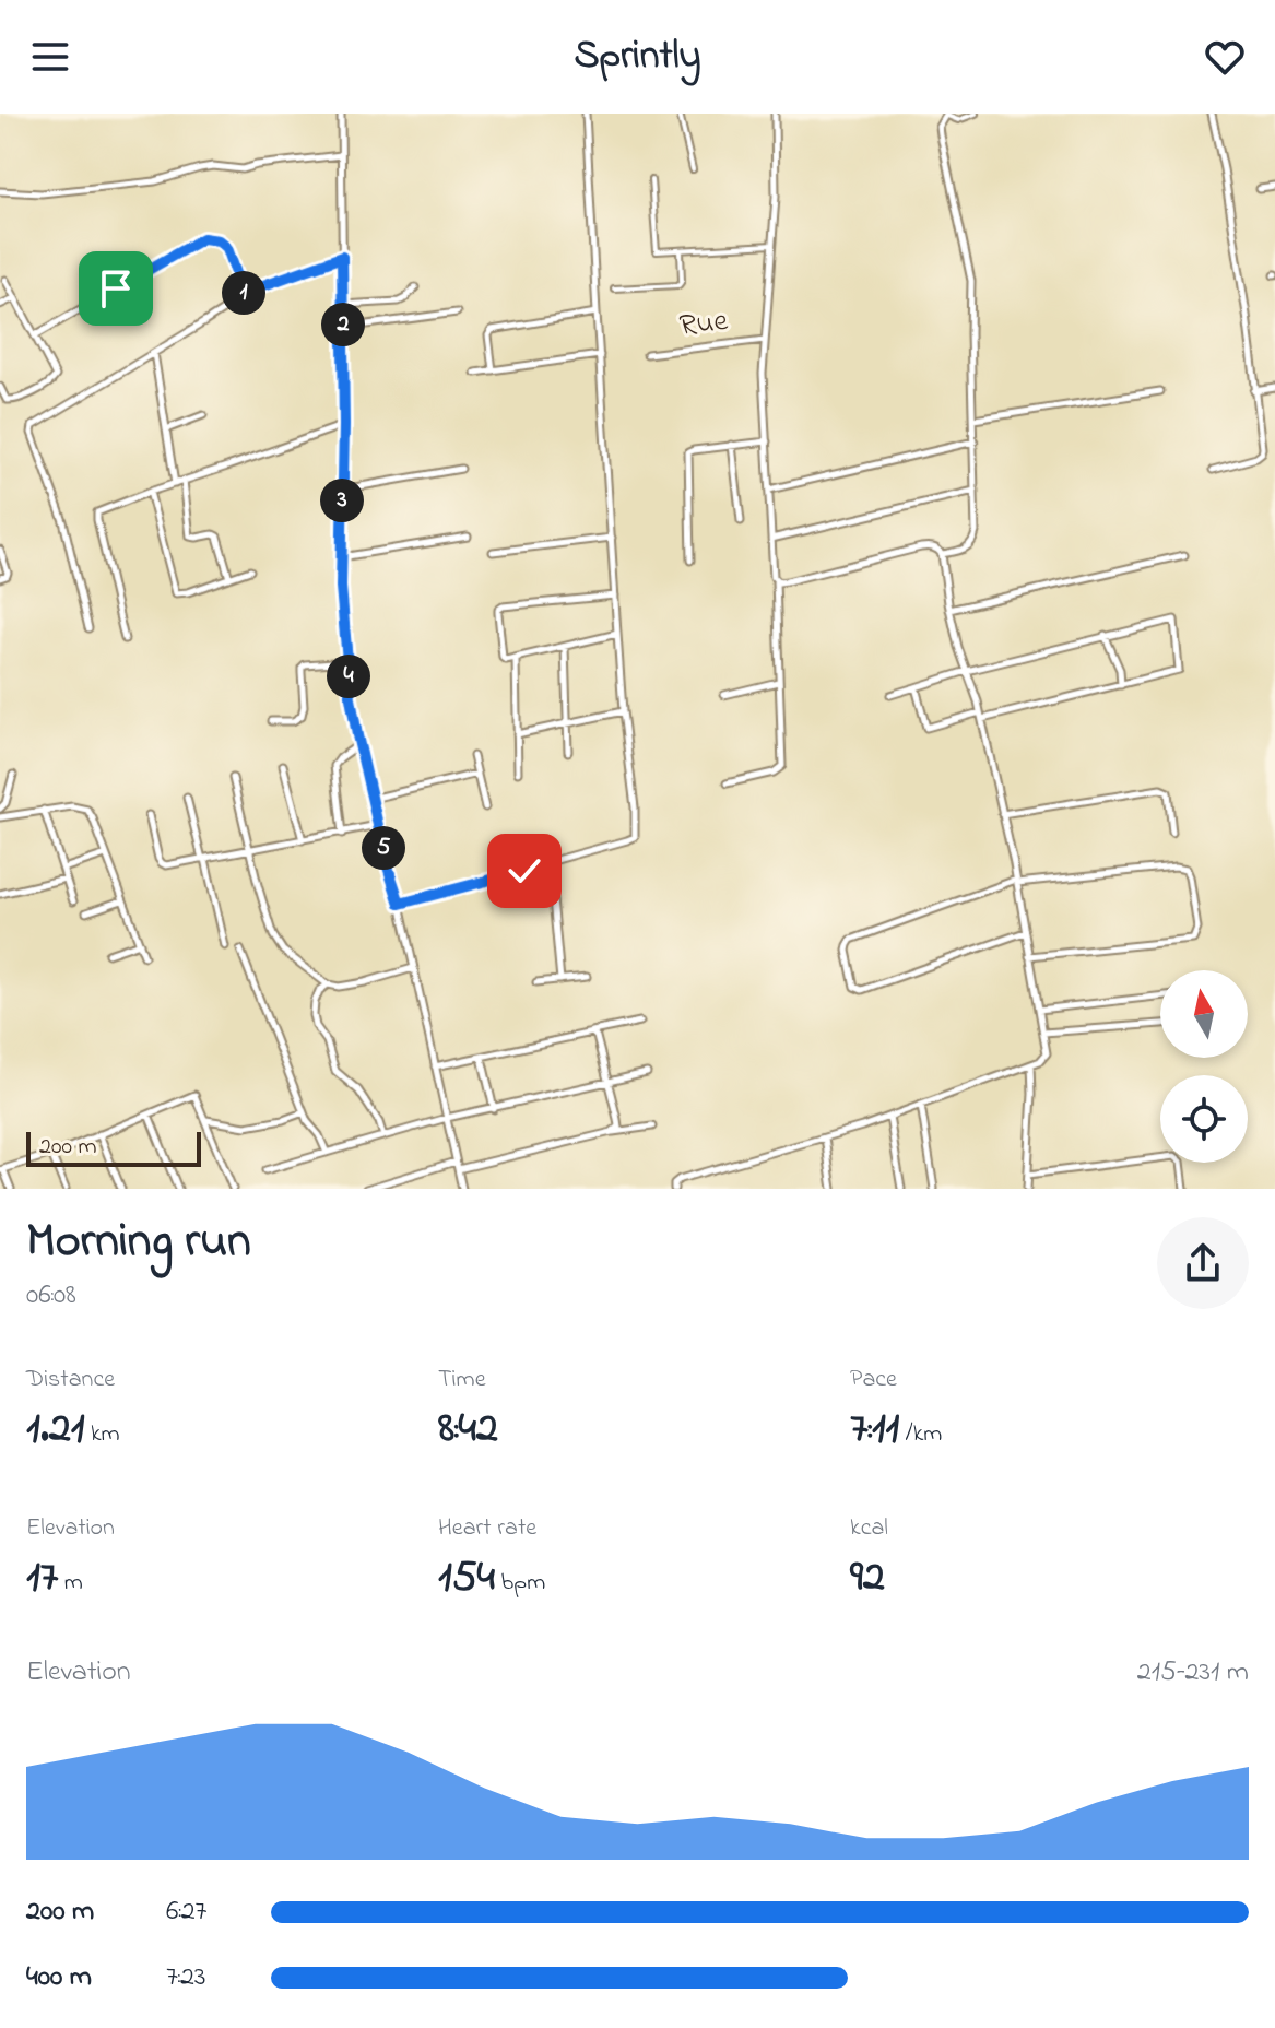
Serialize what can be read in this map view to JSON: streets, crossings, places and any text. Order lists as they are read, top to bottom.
{
  "streets": {
    "street": ["Rue"]
  },
  "scale_bar": "200 m",
  "north": "top",
  "page": {
    "header": "Sprintly",
    "pins": [
      "1",
      "2",
      "3",
      "4",
      "5"
    ],
    "scale": "200 m",
    "heading": ["Morning run", "06:08"],
    "stats": [
      ["Distance", "1.21 km"],
      ["Time", "8:42"],
      ["Pace", "7:11 /km"],
      ["Elevation", "17 m"],
      ["Heart rate", "154 bpm"],
      ["kcal", "92"]
    ],
    "chart": ["Elevation", "215–231 m"],
    "list": [
      {
        "name": "200 m",
        "note": "6:27"
      },
      {
        "name": "400 m",
        "note": "7:23"
      }
    ]
  }
}
